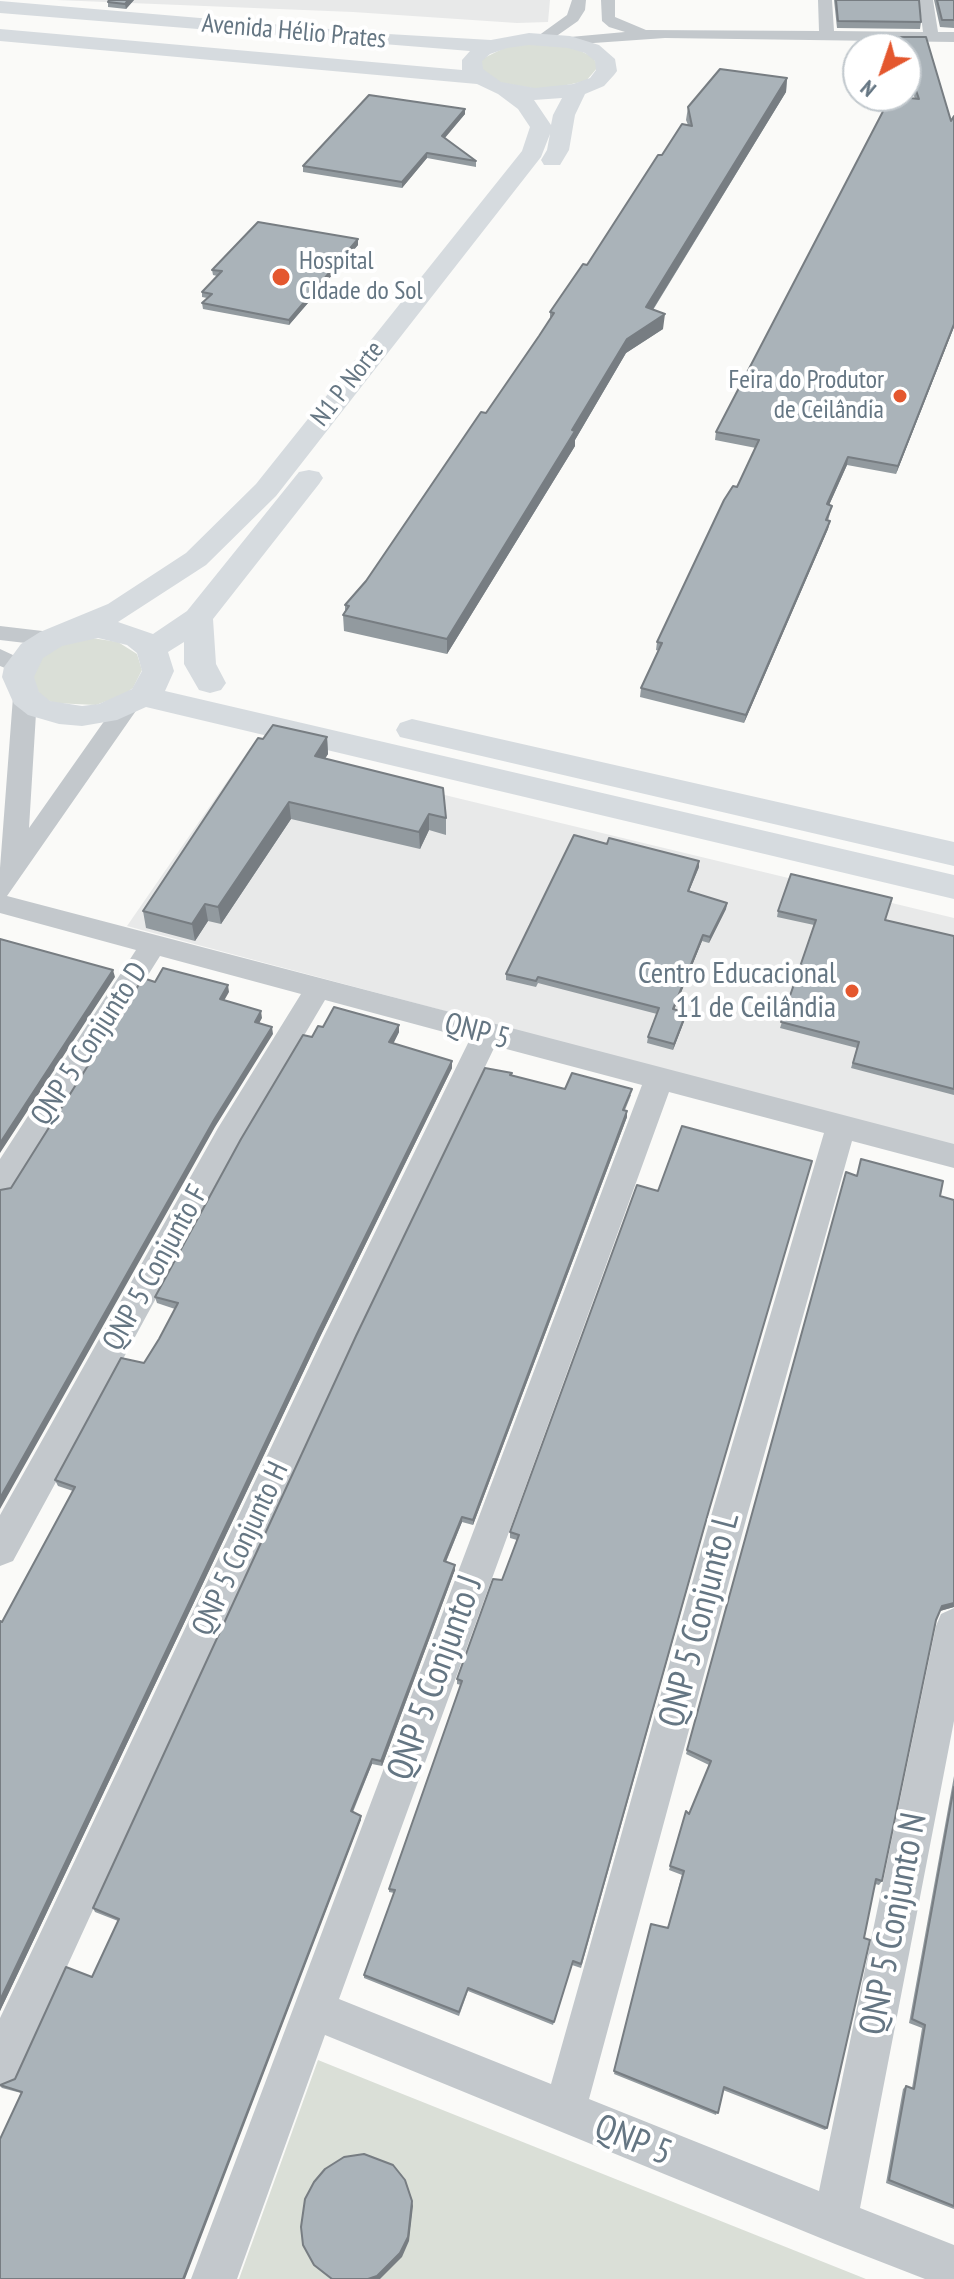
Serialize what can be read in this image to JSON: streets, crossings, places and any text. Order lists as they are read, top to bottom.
{
  "streets": {
    "main road": ["Avenida Hélio Prates", "N1 P Norte"],
    "street": [
      "QNP 5",
      "QNP 5 Conjunto D",
      "QNP 5 Conjunto F",
      "QNP 5 Conjunto H",
      "QNP 5 Conjunto L",
      "QNP 5 Conjunto J",
      "QNP 5 Conjunto N"
    ]
  },
  "crossings": [
    ["Avenida Hélio Prates", "N1 P Norte"],
    ["QNP 5", "QNP 5 Conjunto D"],
    ["QNP 5", "QNP 5 Conjunto F"],
    ["QNP 5", "QNP 5 Conjunto H"],
    ["QNP 5", "QNP 5 Conjunto L"],
    ["QNP 5", "QNP 5 Conjunto J"],
    ["QNP 5", "QNP 5 Conjunto N"]
  ],
  "places": ["Hospital CIdade do Sol", "Feira do Produtor de Ceilândia", "Centro Educacional 11 de Ceilândia"],
  "north": "bottom left"
}
